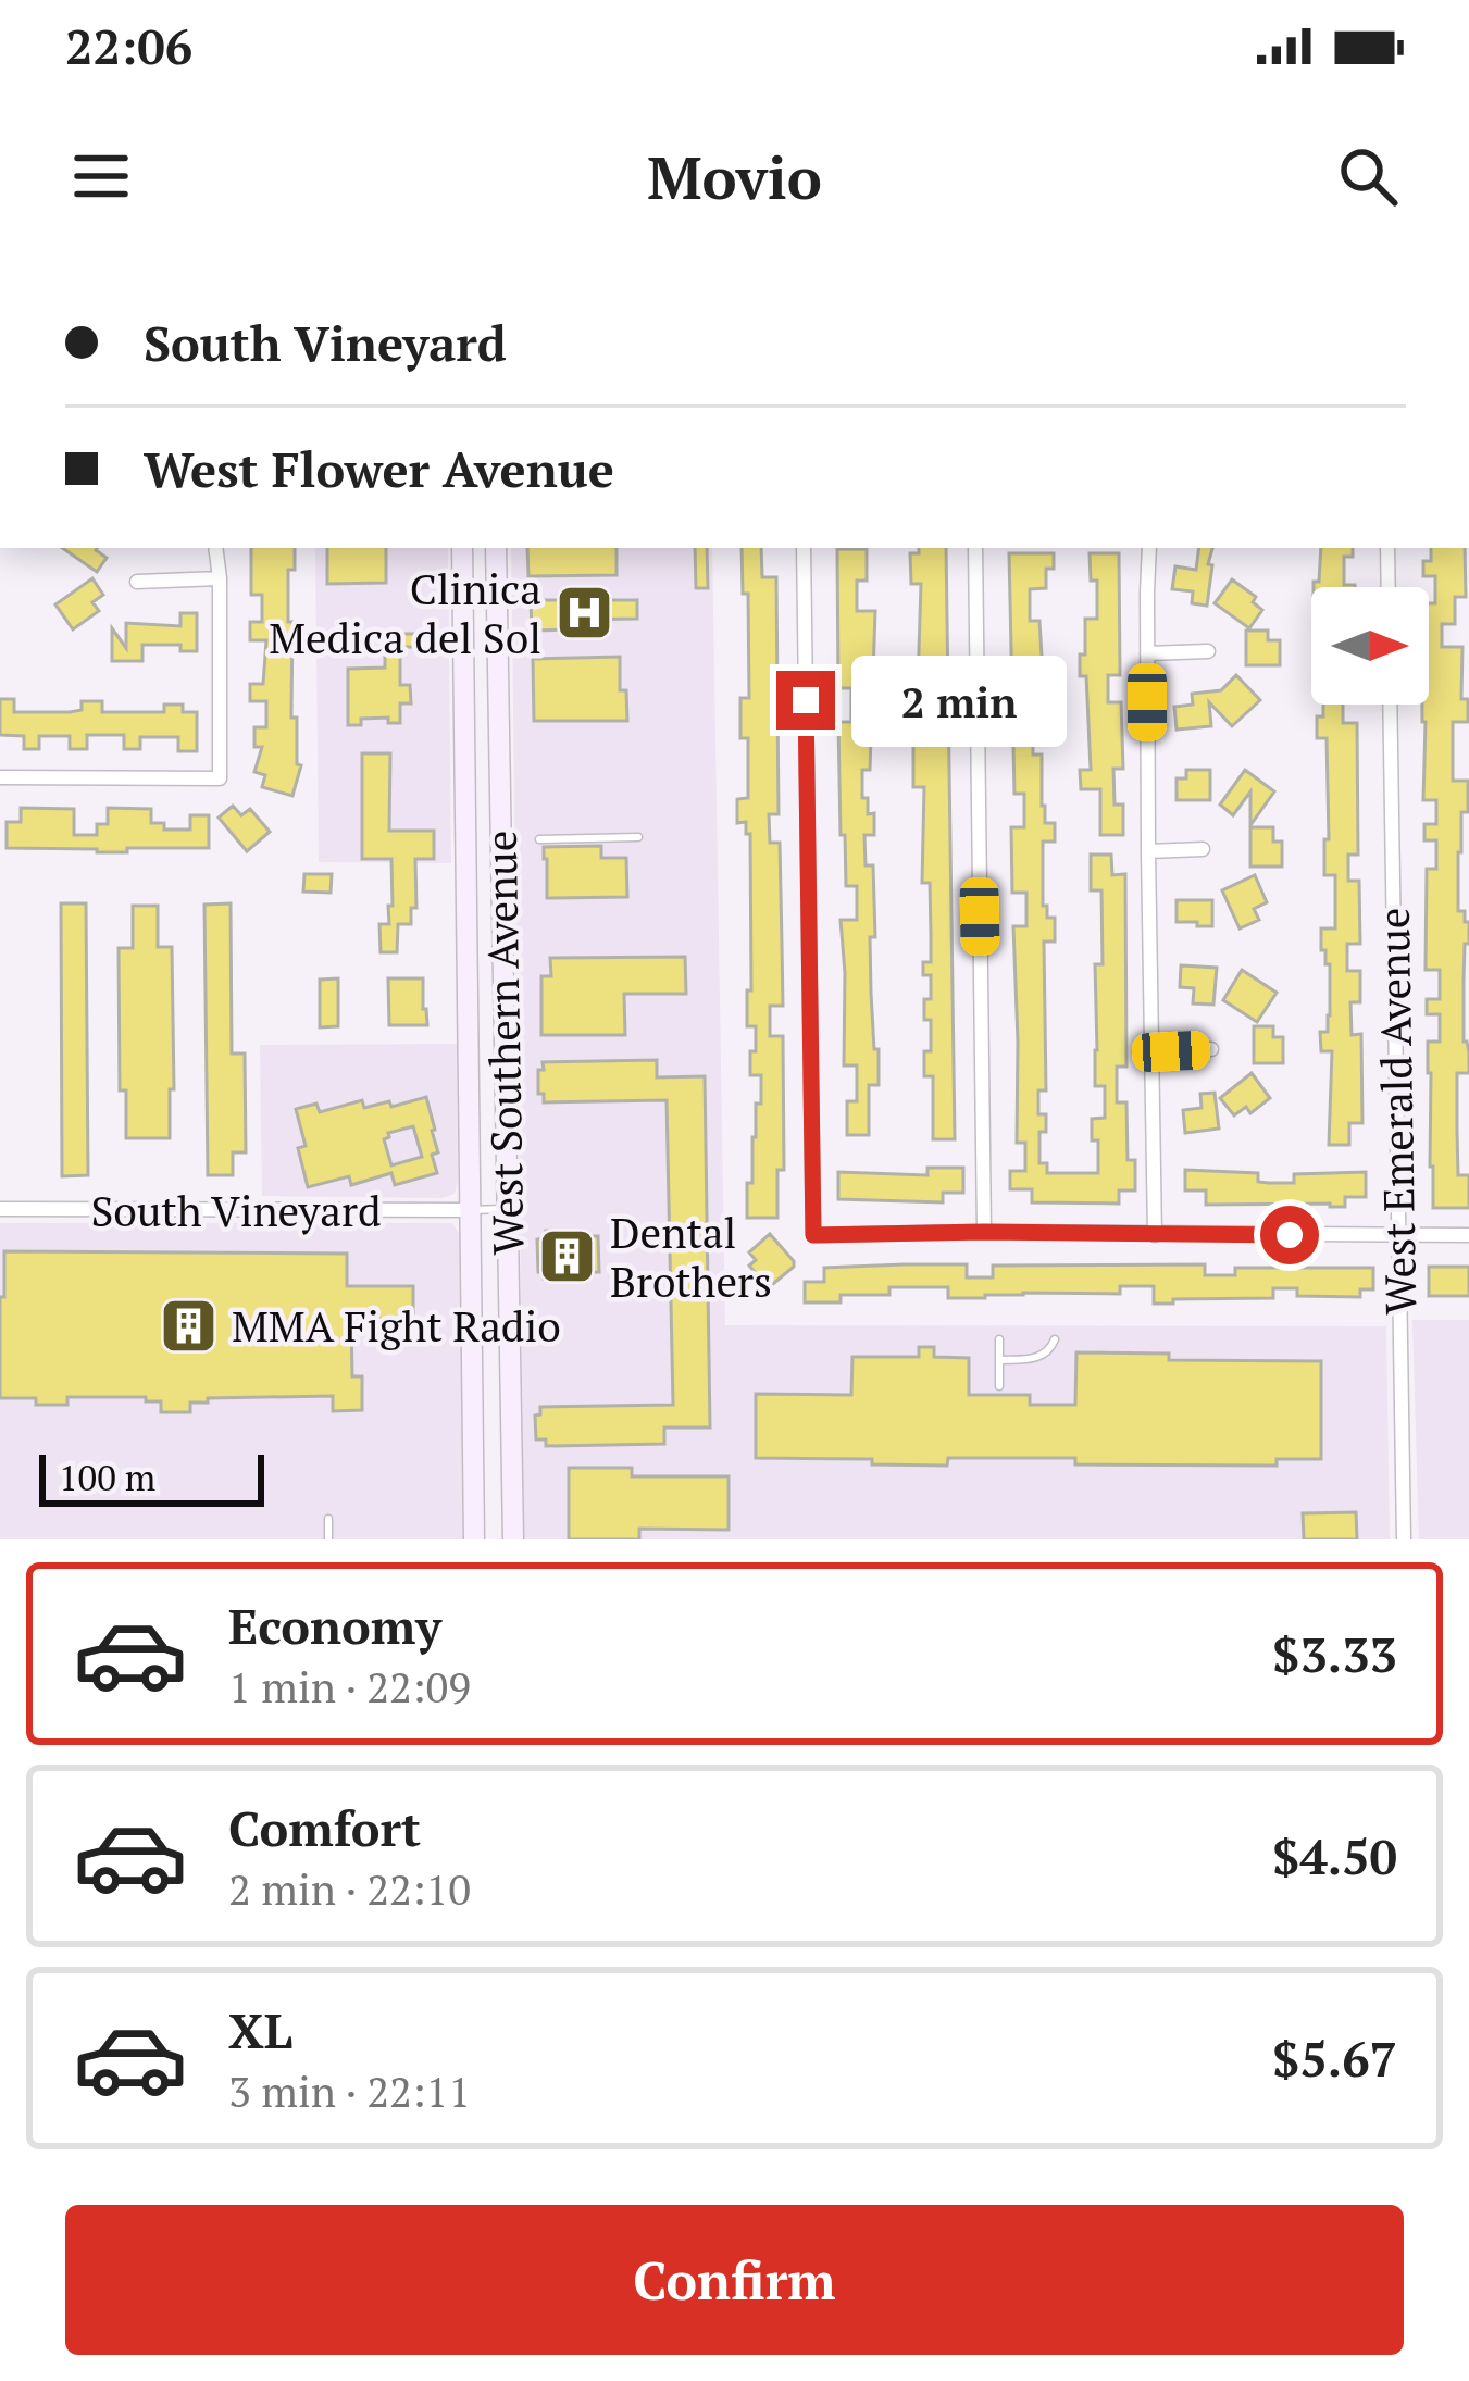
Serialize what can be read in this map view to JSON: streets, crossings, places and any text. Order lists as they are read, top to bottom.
{
  "streets": {
    "main road": ["West Southern Avenue"],
    "street": ["West Emerald Avenue", "South Vineyard"]
  },
  "crossings": [
    ["West Southern Avenue", "South Vineyard"]
  ],
  "places": {
    "hospital": ["Clinica Medica del Sol"],
    "building": ["Dental Brothers", "MMA Fight Radio"]
  },
  "scale_bar": "100 m",
  "north": "right",
  "page": {
    "status": "22:06",
    "header": "Movio",
    "banner": ["South Vineyard", "West Flower Avenue"],
    "bubble": "2 min",
    "scale": "100 m",
    "list": [
      {
        "name": "Economy",
        "note": "1 min · 22:09",
        "value": "$3.33"
      },
      {
        "name": "Comfort",
        "note": "2 min · 22:10",
        "value": "$4.50"
      },
      {
        "name": "XL",
        "note": "3 min · 22:11",
        "value": "$5.67"
      }
    ],
    "buttons": "Confirm"
  }
}
